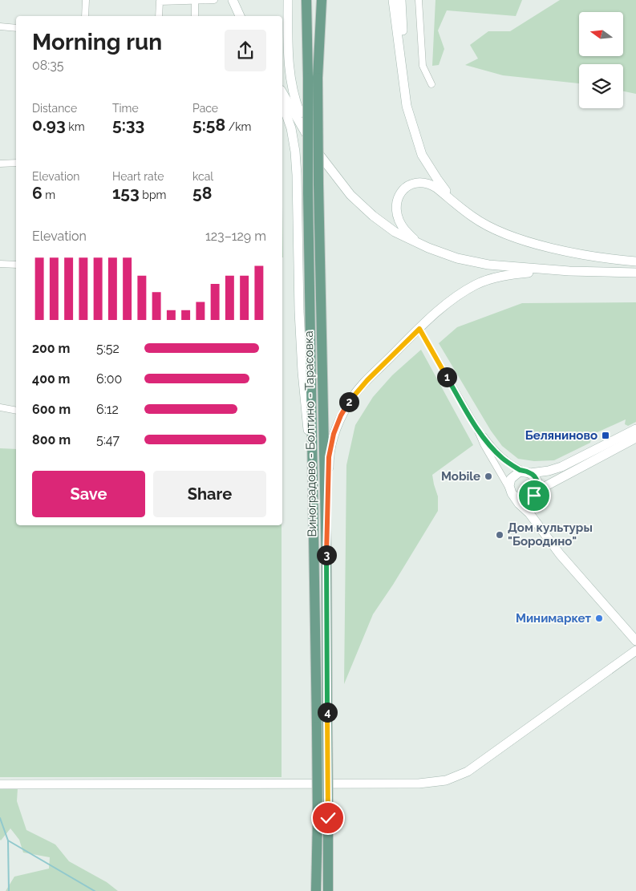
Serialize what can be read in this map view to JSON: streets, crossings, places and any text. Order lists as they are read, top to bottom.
{
  "streets": {
    "main road": ["Виноградово - Болтино - Тарасовка"]
  },
  "places": {
    "transit": ["Беляниново"],
    "other": ["Mobile", "Дом культуры \"Бородино\"", "Минимаркет"]
  },
  "north": "left",
  "page": {
    "heading": ["Morning run", "08:35"],
    "stats": [
      ["Distance", "0.93 km"],
      ["Time", "5:33"],
      ["Pace", "5:58 /km"],
      ["Elevation", "6 m"],
      ["Heart rate", "153 bpm"],
      ["kcal", "58"]
    ],
    "chart": ["Elevation", "123–129 m"],
    "list": [
      {
        "name": "200 m",
        "note": "5:52"
      },
      {
        "name": "400 m",
        "note": "6:00"
      },
      {
        "name": "600 m",
        "note": "6:12"
      },
      {
        "name": "800 m",
        "note": "5:47"
      }
    ],
    "pins": [
      "1",
      "2",
      "3",
      "4"
    ],
    "buttons": ["Save", "Share"]
  }
}
